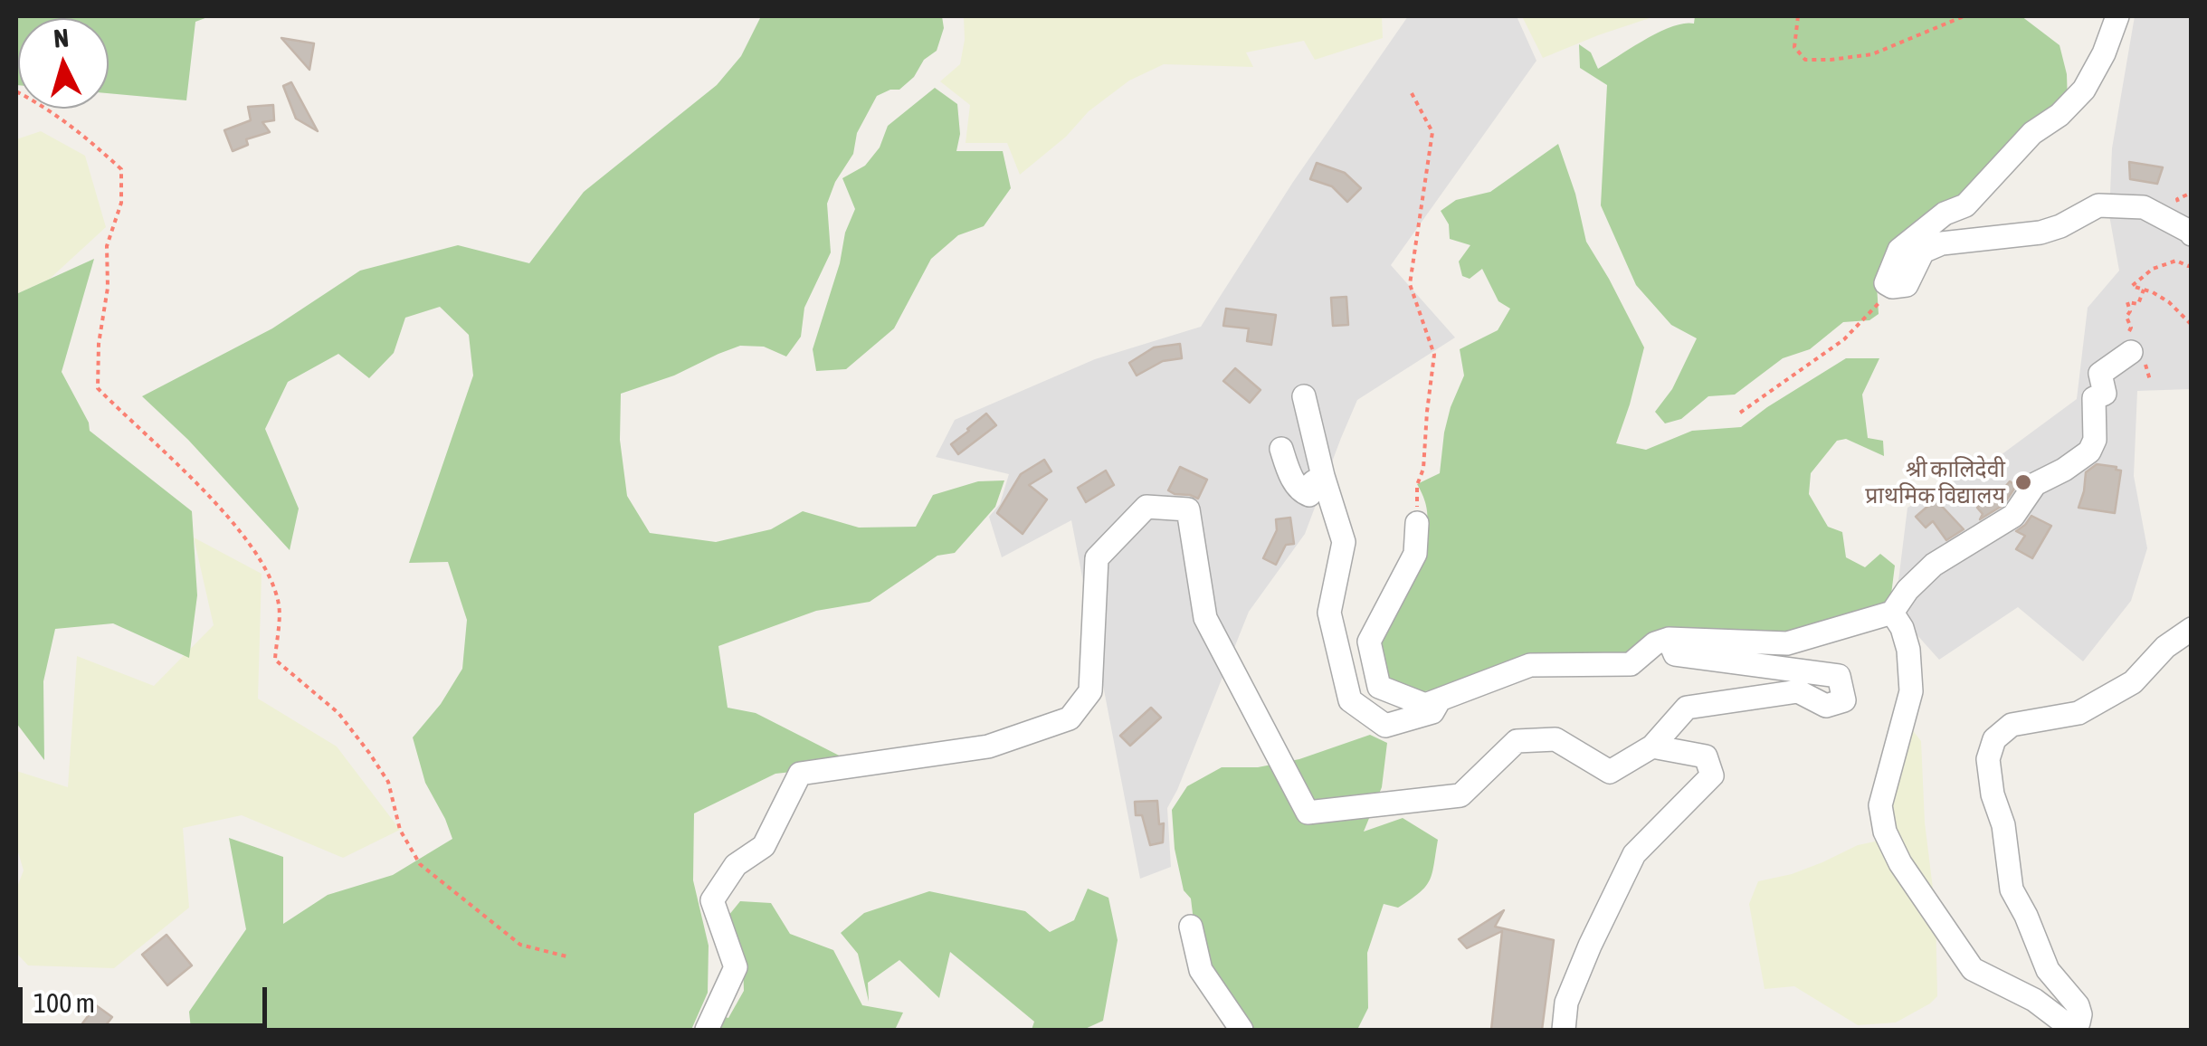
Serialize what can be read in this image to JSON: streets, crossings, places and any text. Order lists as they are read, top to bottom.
{
  "places": ["श्री कालिदेवी प्राथमिक विद्यालय"],
  "scale_bar": "100 m",
  "north": "top"
}
